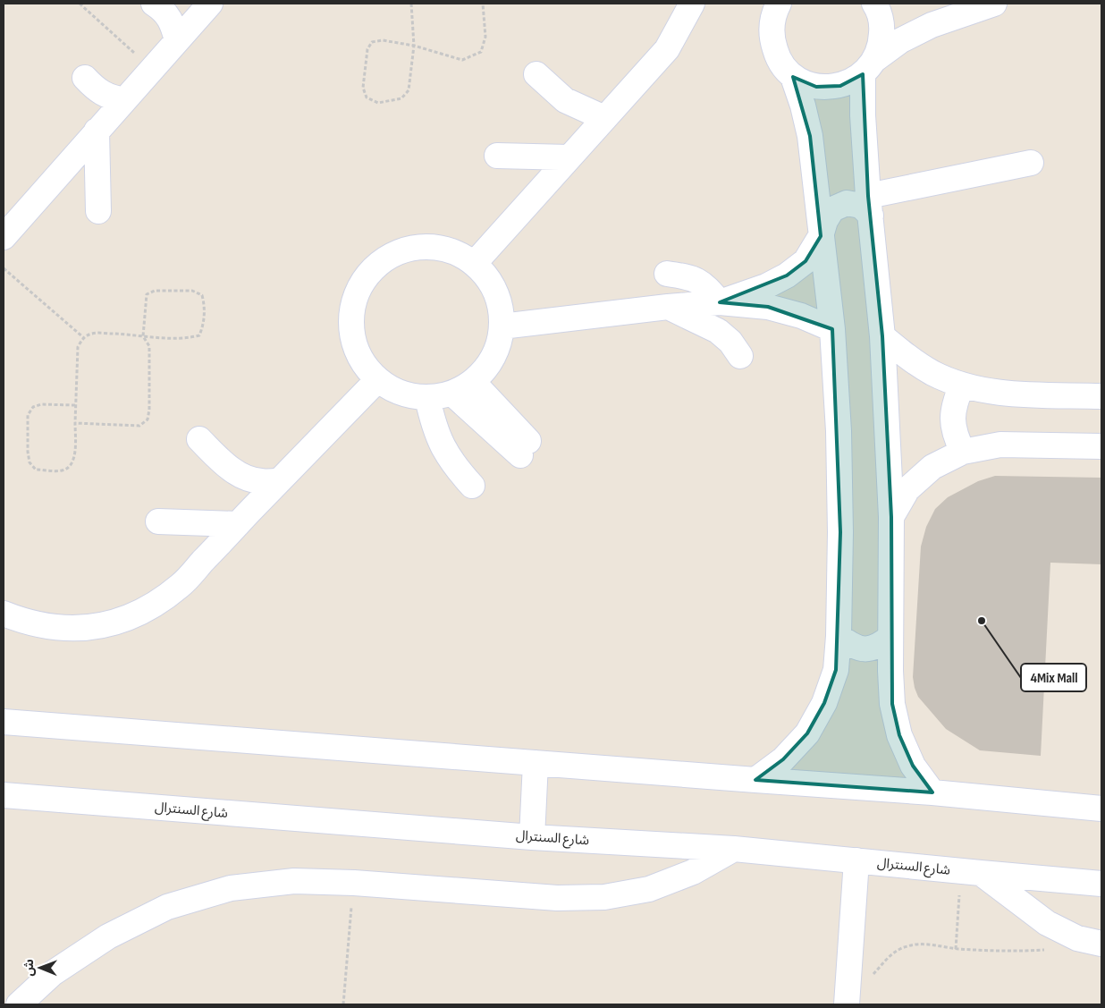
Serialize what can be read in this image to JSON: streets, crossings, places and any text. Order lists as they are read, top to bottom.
{
  "streets": {
    "street": ["شارع السنترال"]
  },
  "places": ["4Mix Mall"],
  "north": "left"
}
